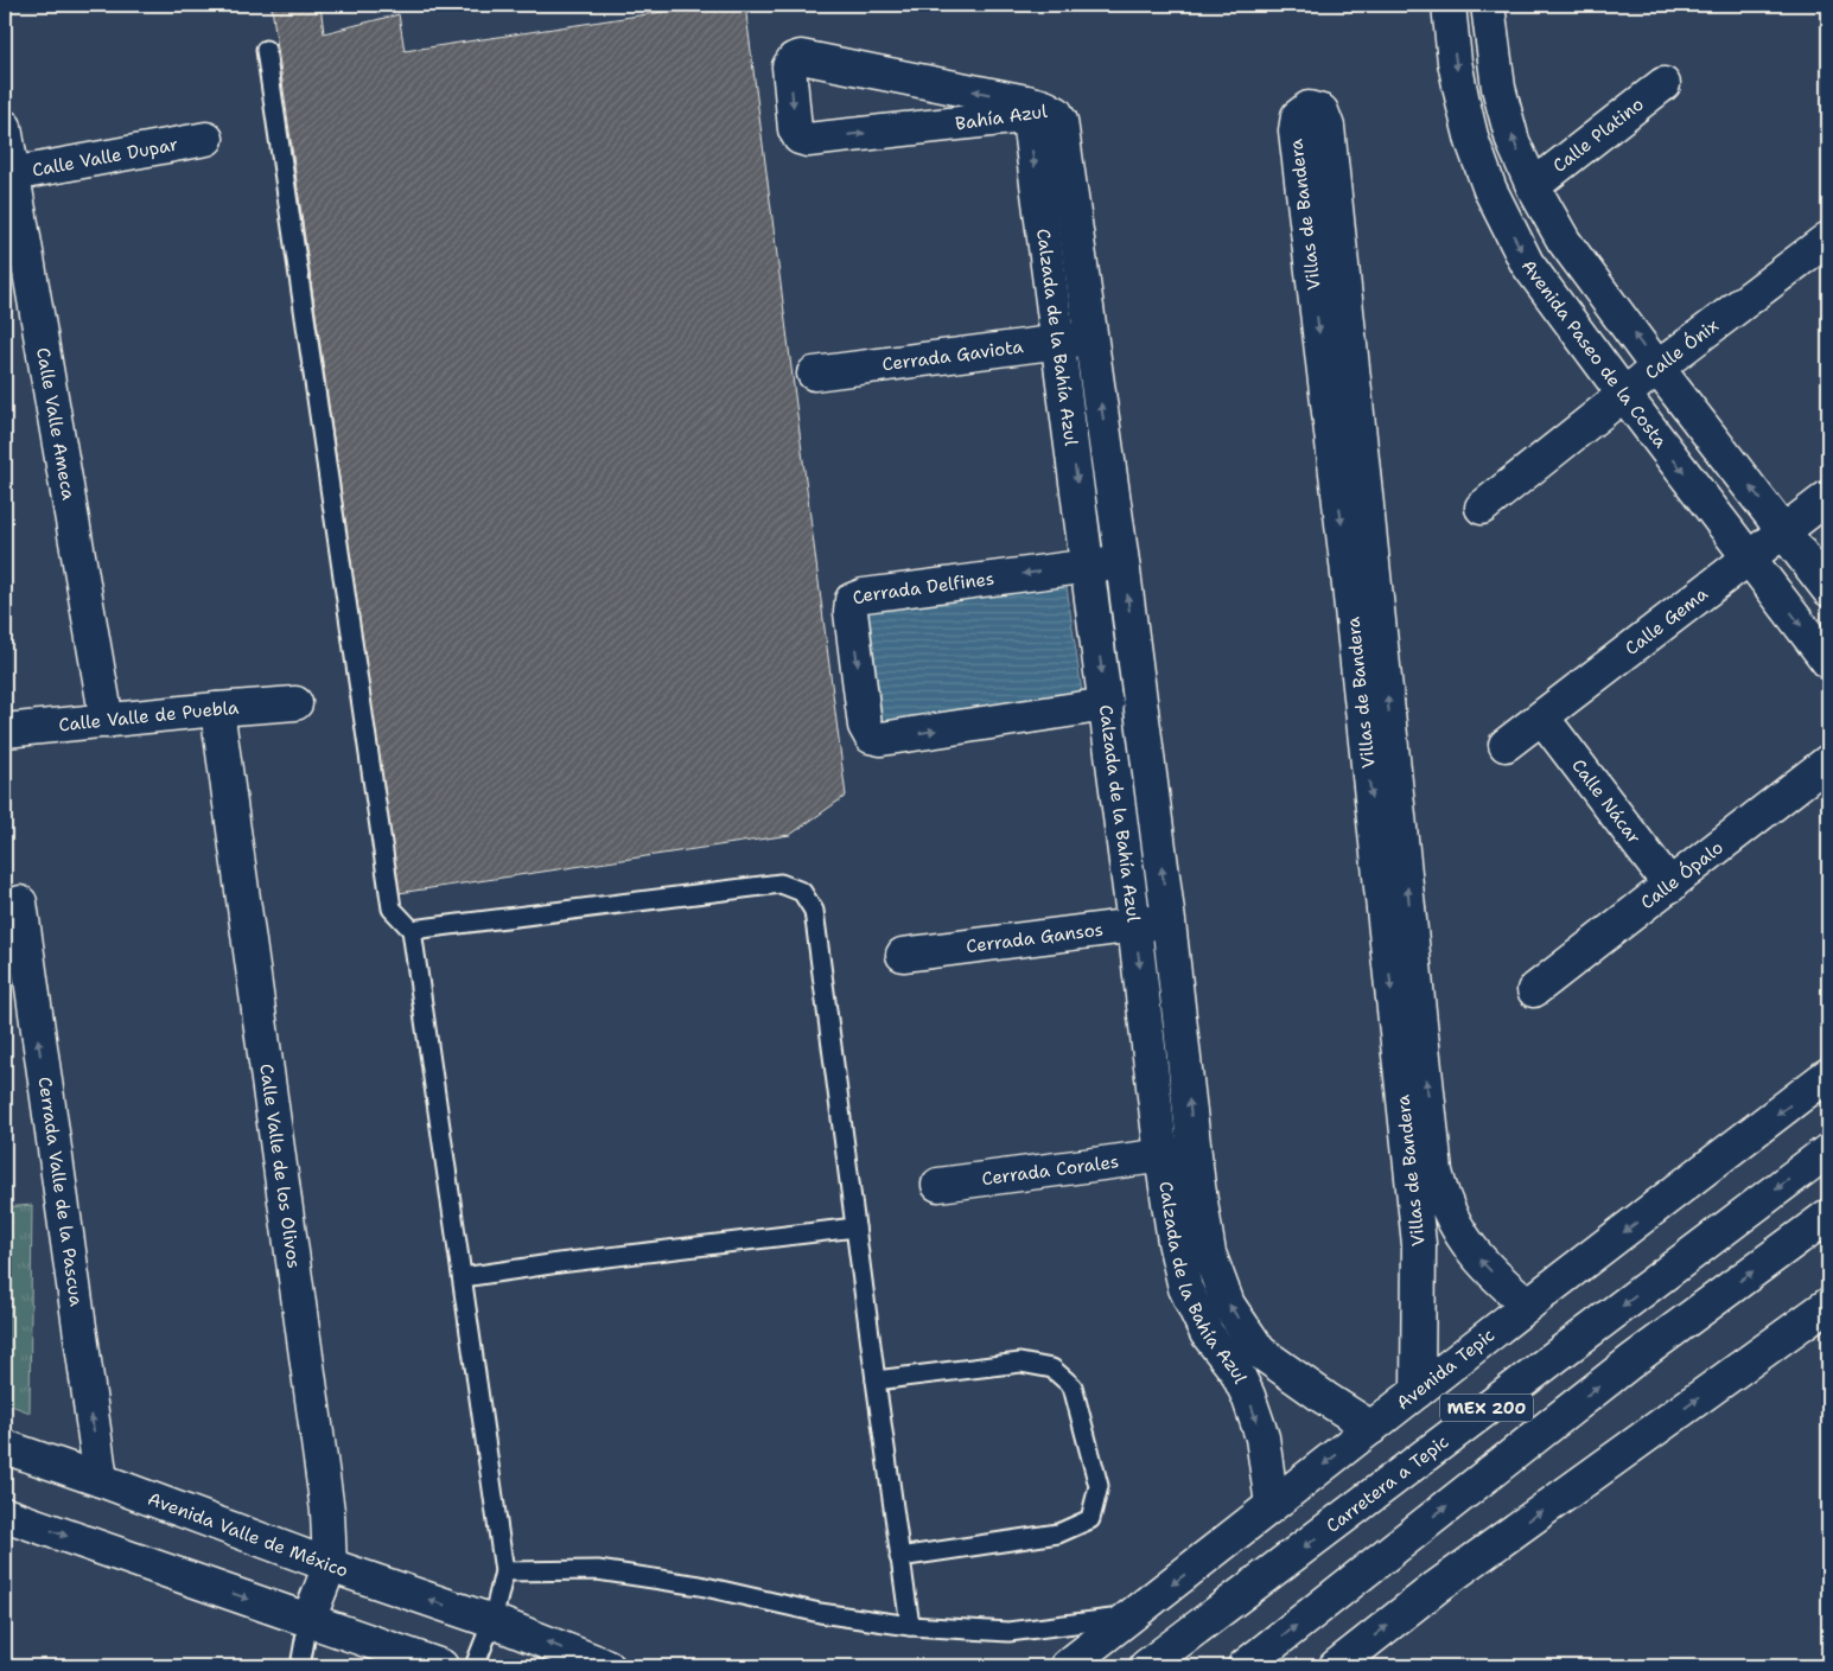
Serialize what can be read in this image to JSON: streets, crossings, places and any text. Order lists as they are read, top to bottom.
{
  "streets": {
    "main road": [
      "Bahía Azul",
      "Calle Platino",
      "Calle Valle Dupar",
      "Villas de Bandera",
      "Calzada de la Bahía Azul",
      "Calle Ónix",
      "Avenida Paseo de la Costa",
      "Cerrada Gaviota",
      "Calle Valle Ameca",
      "Cerrada Delfines",
      "Calle Gema",
      "Calle Valle de Puebla",
      "Calle Nácar",
      "Calle Ópalo",
      "Cerrada Gansos",
      "Calle Valle de los Olivos",
      "Cerrada Corales",
      "Cerrada Valle de la Pascua",
      "Avenida Tepic",
      "MEX 200",
      "Carretera a Tepic",
      "Avenida Valle de México"
    ]
  },
  "crossings": [
    ["Bahía Azul", "Calzada de la Bahía Azul"],
    ["Calle Valle Dupar", "Calle Valle Ameca"],
    ["Villas de Bandera", "Avenida Tepic"],
    ["Calzada de la Bahía Azul", "Cerrada Gaviota"],
    ["Calzada de la Bahía Azul", "Cerrada Delfines"],
    ["Calzada de la Bahía Azul", "Cerrada Gansos"],
    ["Calzada de la Bahía Azul", "Cerrada Corales"],
    ["Calzada de la Bahía Azul", "Avenida Tepic"],
    ["Calle Ónix", "Avenida Paseo de la Costa"],
    ["Avenida Paseo de la Costa", "Calle Gema"],
    ["Calle Valle Ameca", "Calle Valle de Puebla"],
    ["Calle Gema", "Calle Nácar"],
    ["Calle Valle de Puebla", "Calle Valle de los Olivos"],
    ["Calle Nácar", "Calle Ópalo"],
    ["Calle Valle de los Olivos", "Avenida Valle de México"],
    ["Cerrada Valle de la Pascua", "Avenida Valle de México"]
  ],
  "one_way": ["Cerrada Valle de la Pascua"]
}
